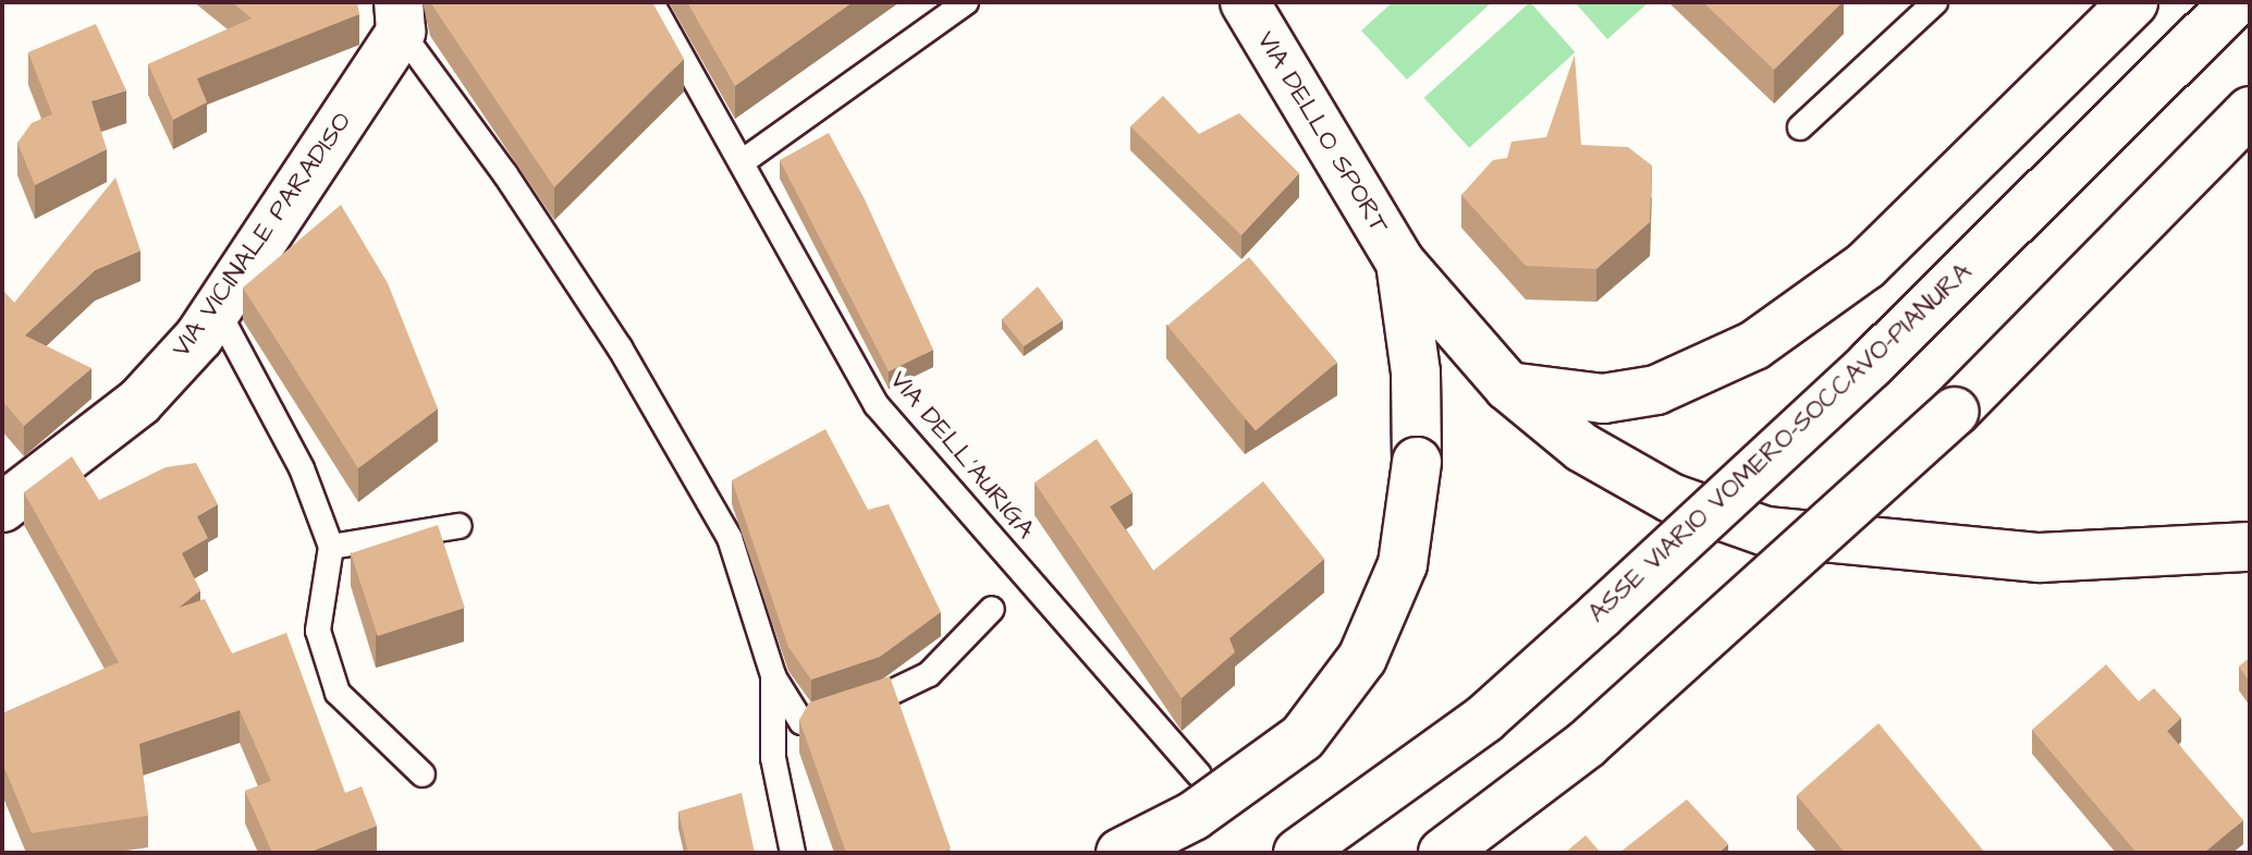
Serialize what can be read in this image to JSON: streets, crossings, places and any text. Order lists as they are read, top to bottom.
{
  "streets": {
    "main road": ["VIA DELLO SPORT", "VIA VICINALE PARADISO", "ASSE VIARIO VOMERO-SOCCAVO-PIANURA"],
    "lane": ["VIA DELL'AURIGA"]
  }
}
